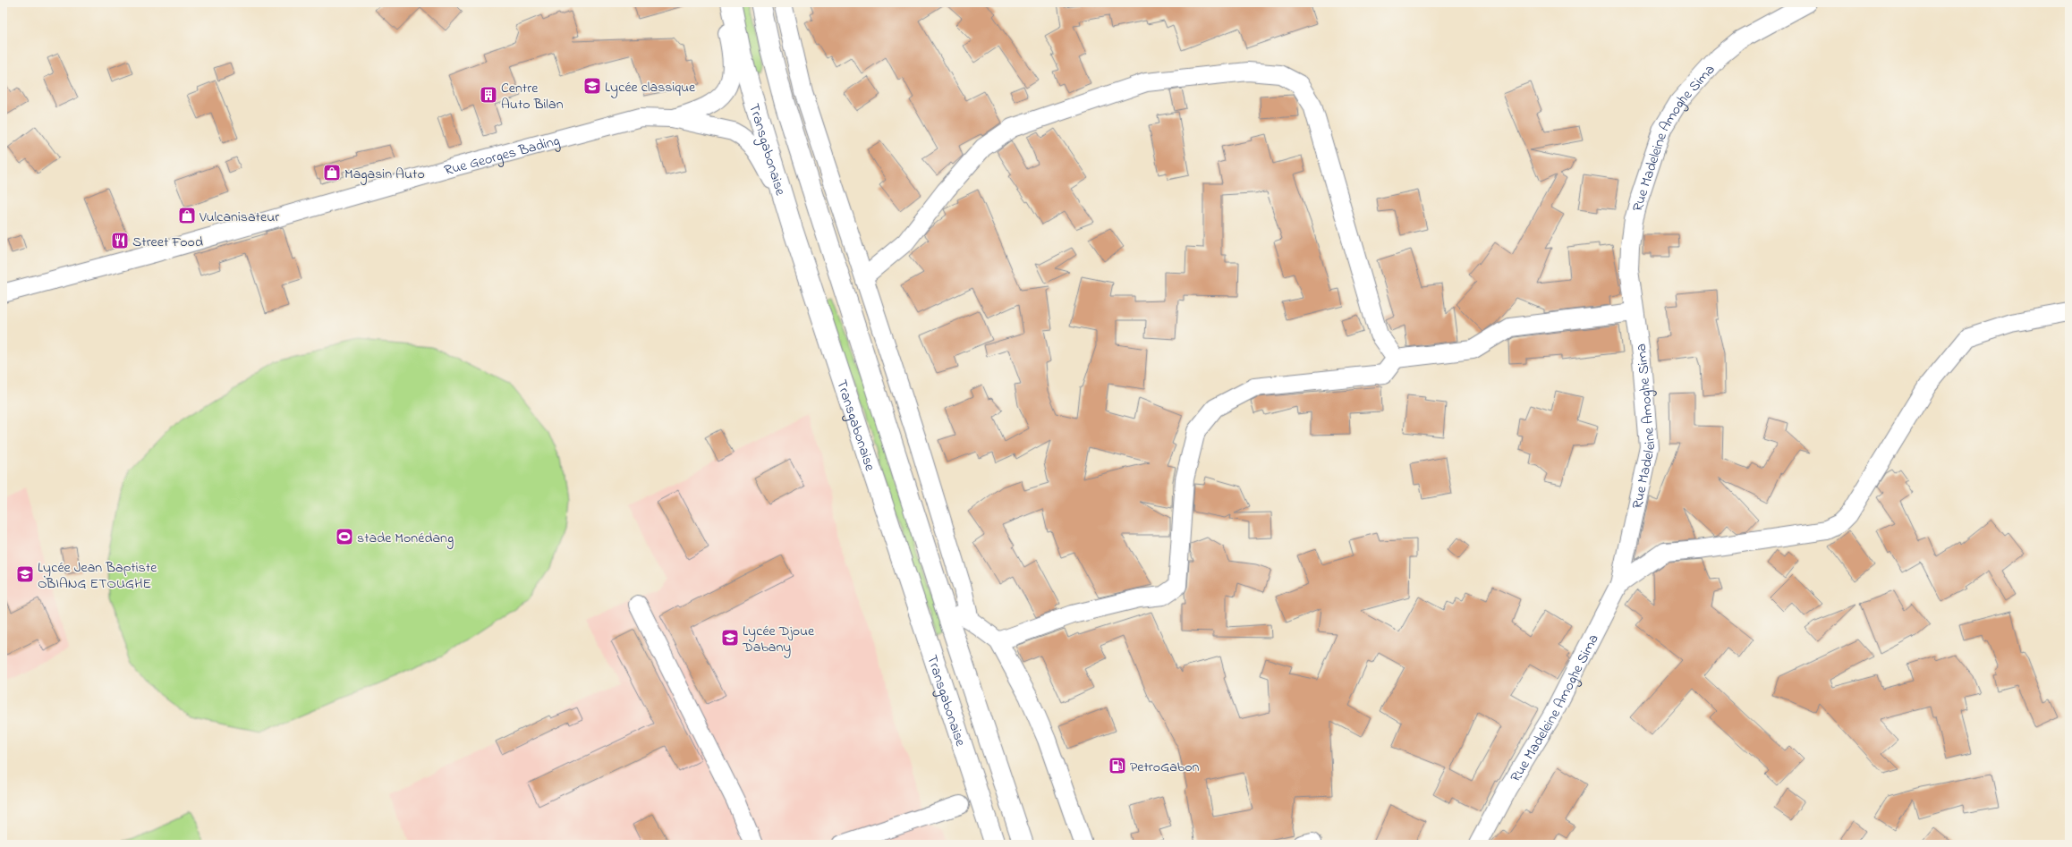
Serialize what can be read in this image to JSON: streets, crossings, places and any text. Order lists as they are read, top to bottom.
{
  "streets": {
    "highway": ["Transgabonaise"],
    "street": ["Rue Madeleine Amoghe Sima", "Rue Georges Bading"]
  },
  "places": {
    "school or university": ["Lycée classique", "Lycée Jean Baptiste OBIANG ETOUGHE", "Lycée Djoue Dabany"],
    "building": ["Centre Auto Bilan"],
    "shop": ["Magasin Auto", "Vulcanisateur"],
    "restaurant": ["Street Food"],
    "sports": ["stade Monédang"],
    "fuel station": ["PetroGabon"]
  }
}
